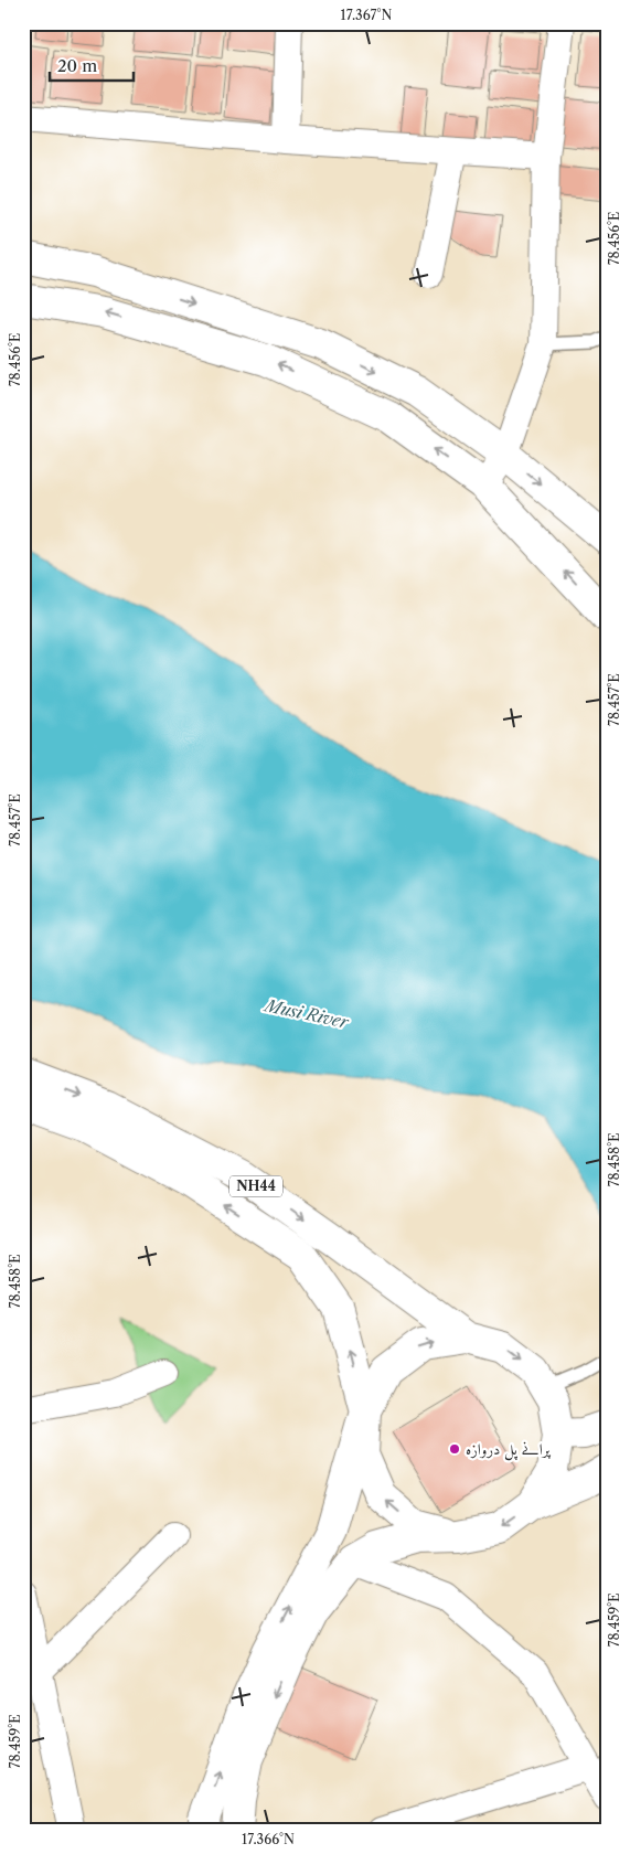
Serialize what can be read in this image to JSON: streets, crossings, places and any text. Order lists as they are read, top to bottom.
{
  "streets": {
    "main road": ["NH44"]
  },
  "water": ["Musi River"],
  "places": ["پرانے پل دروازہ"],
  "scale_bar": "20 m",
  "coordinates": [
    "17.367°N",
    "78.456°E",
    "78.457°E",
    "78.458°E",
    "78.459°E",
    "17.366°N"
  ]
}
